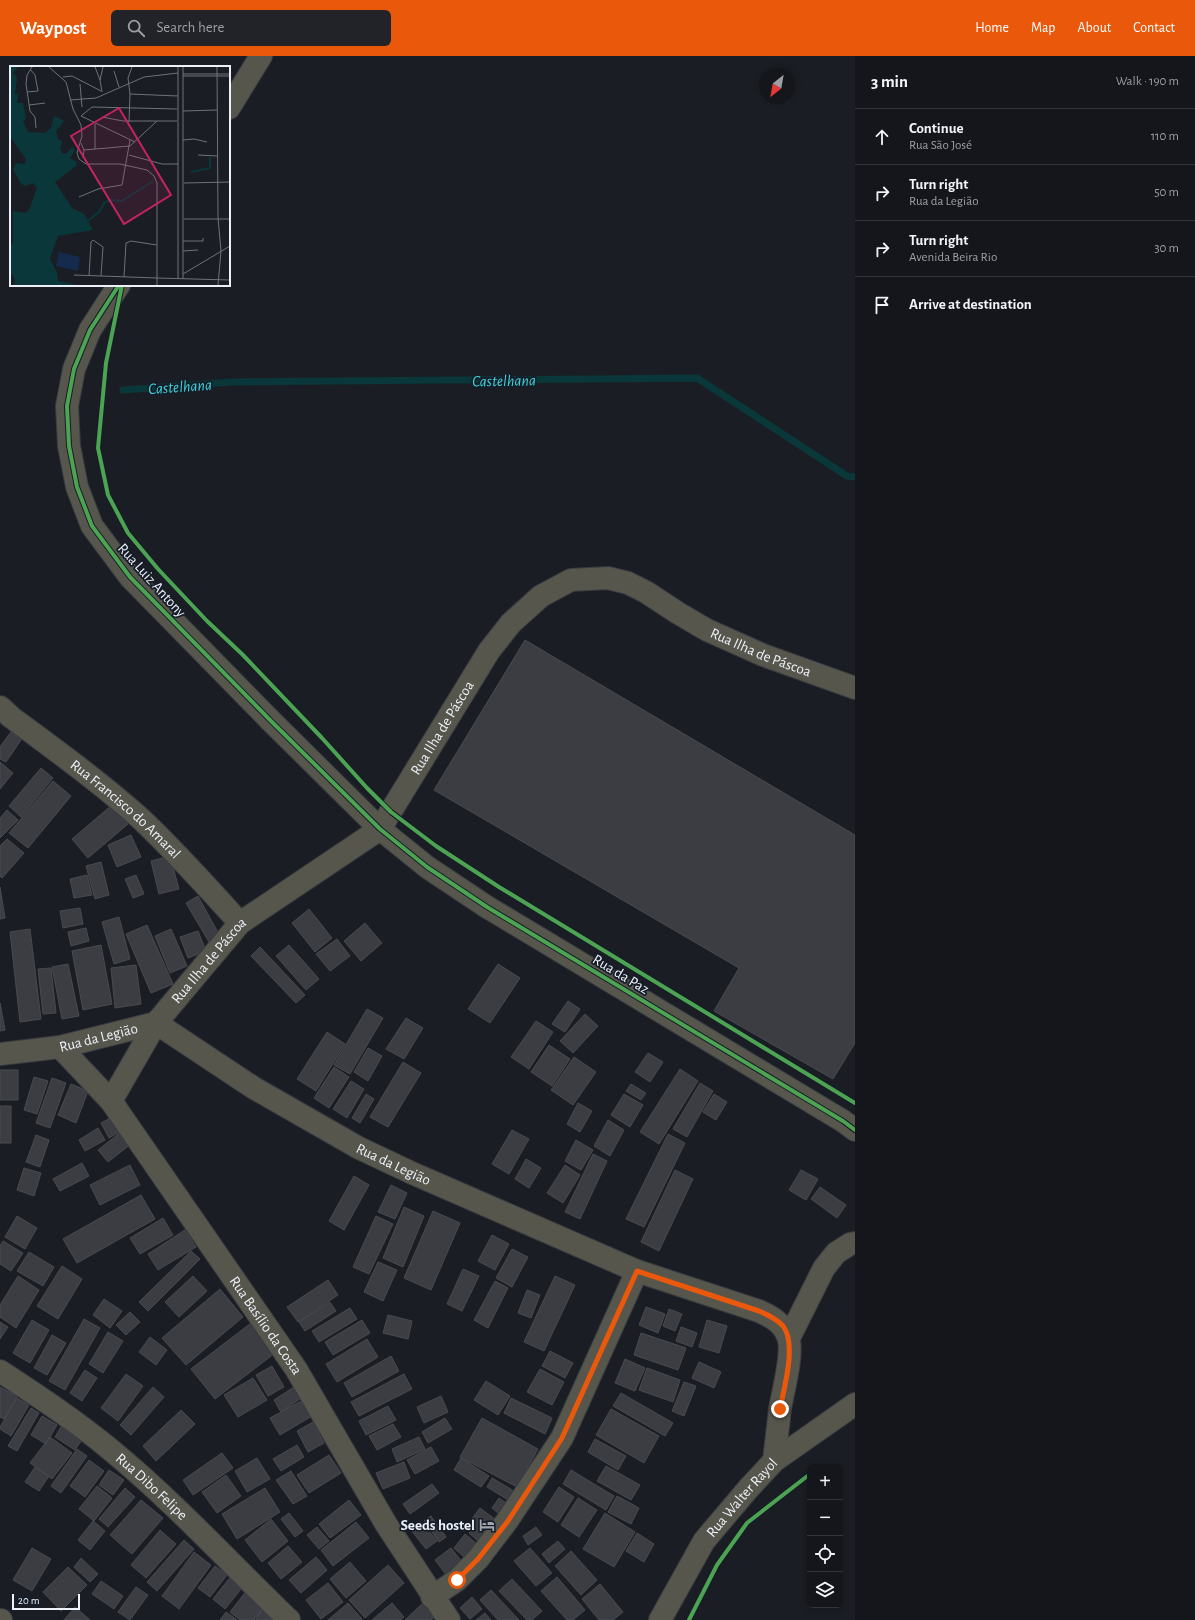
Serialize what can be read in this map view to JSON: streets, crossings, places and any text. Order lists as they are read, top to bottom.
{
  "streets": {
    "street": [
      "Rua Luiz Antony",
      "Rua Ilha de Páscoa",
      "Rua Francisco do Amaral",
      "Rua da Paz",
      "Rua da Legião",
      "Rua Basílio da Costa",
      "Rua Dibo Felipe",
      "Rua Walter Rayol"
    ]
  },
  "crossings": [
    ["Rua Luiz Antony", "Rua Ilha de Páscoa"],
    ["Rua Luiz Antony", "Rua da Paz"],
    ["Rua Ilha de Páscoa", "Rua Francisco do Amaral"],
    ["Rua Ilha de Páscoa", "Rua da Paz"],
    ["Rua Ilha de Páscoa", "Rua da Legião"],
    ["Rua Ilha de Páscoa", "Rua Basílio da Costa"],
    ["Rua da Legião", "Rua Basílio da Costa"]
  ],
  "water": ["Castelhana"],
  "places": {
    "hotel": ["Seeds hostel"]
  },
  "scale_bar": "20 m",
  "north": "bottom left",
  "page": {
    "header": "Waypost",
    "search": "Search here",
    "nav": [
      "Home",
      "Map",
      "About",
      "Contact"
    ],
    "heading": ["3 min", "Walk · 190 m"],
    "list": [
      ["Continue", "Rua São José", "110 m"],
      ["Turn right", "Rua da Legião", "50 m"],
      ["Turn right", "Avenida Beira Rio", "30 m"],
      "Arrive at destination"
    ],
    "map_buttons": ["+", "−"],
    "scale": "20 m"
  }
}
